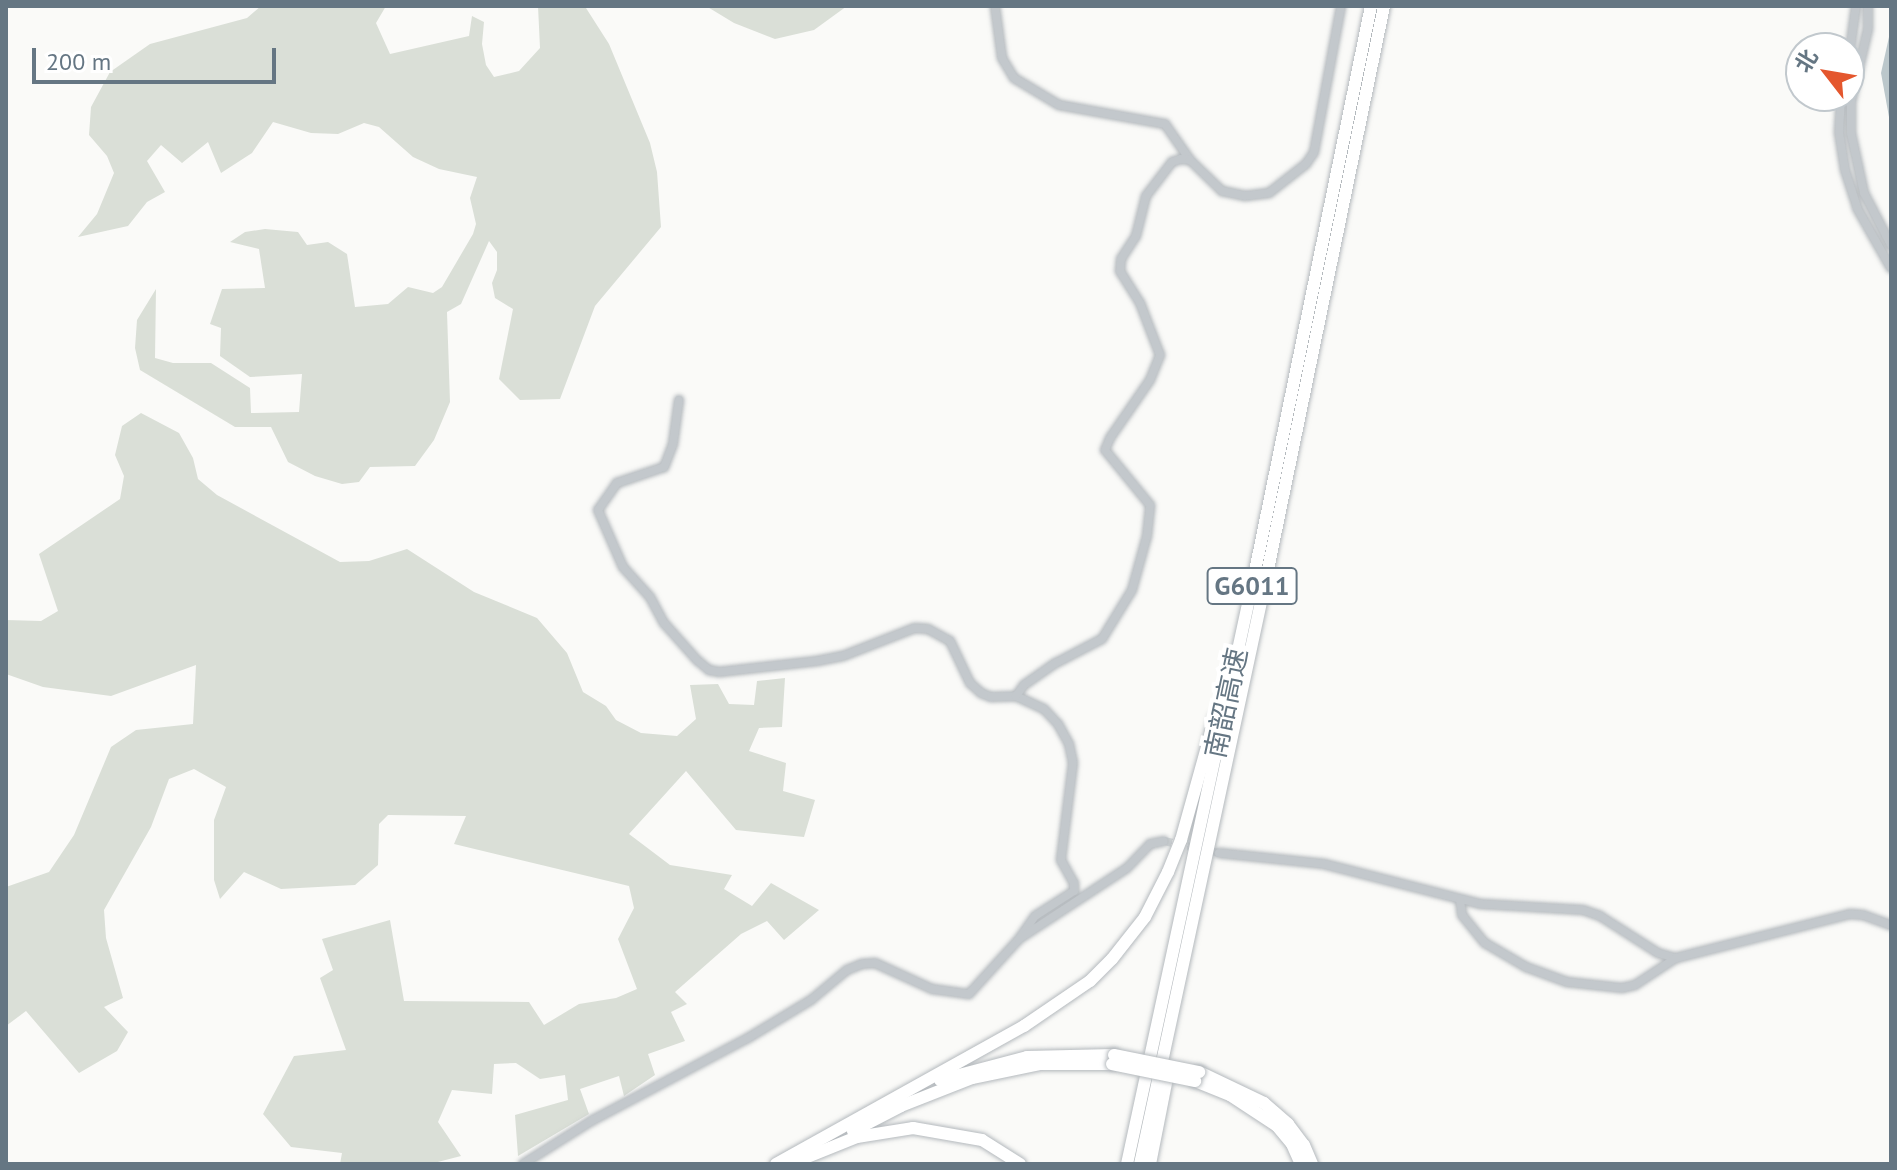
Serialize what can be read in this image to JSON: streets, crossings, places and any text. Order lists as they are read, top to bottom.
{
  "streets": {
    "highway": ["G6011", "南韶高速"]
  },
  "scale_bar": "200 m",
  "north": "top left"
}
